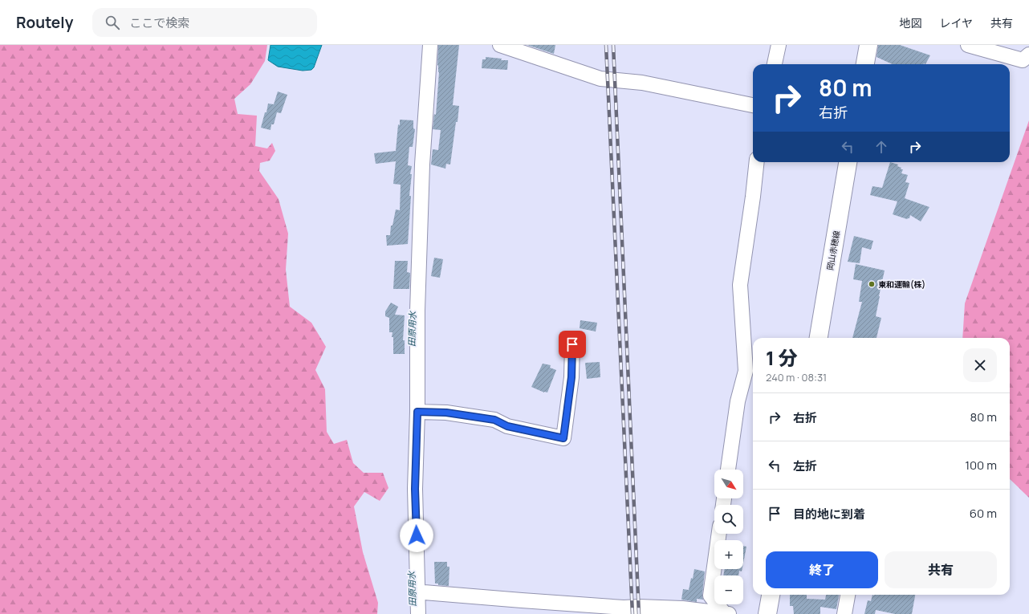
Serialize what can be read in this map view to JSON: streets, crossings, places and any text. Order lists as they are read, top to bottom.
{
  "streets": {
    "main road": ["岡山赤穂線"]
  },
  "water": ["田原用水"],
  "places": ["東和運輸(株)"],
  "north": "bottom right",
  "page": {
    "header": "Routely",
    "search": "ここで検索",
    "nav": ["地図", "レイヤ", "共有"],
    "turn": ["80 m", "右折"],
    "heading": ["1 分", "240 m · 08:31"],
    "list": [
      {
        "name": "右折",
        "value": "80 m"
      },
      {
        "name": "左折",
        "value": "100 m"
      },
      {
        "name": "目的地に到着",
        "value": "60 m"
      }
    ],
    "map_buttons": ["+", "−"],
    "buttons": ["終了", "共有"]
  }
}
